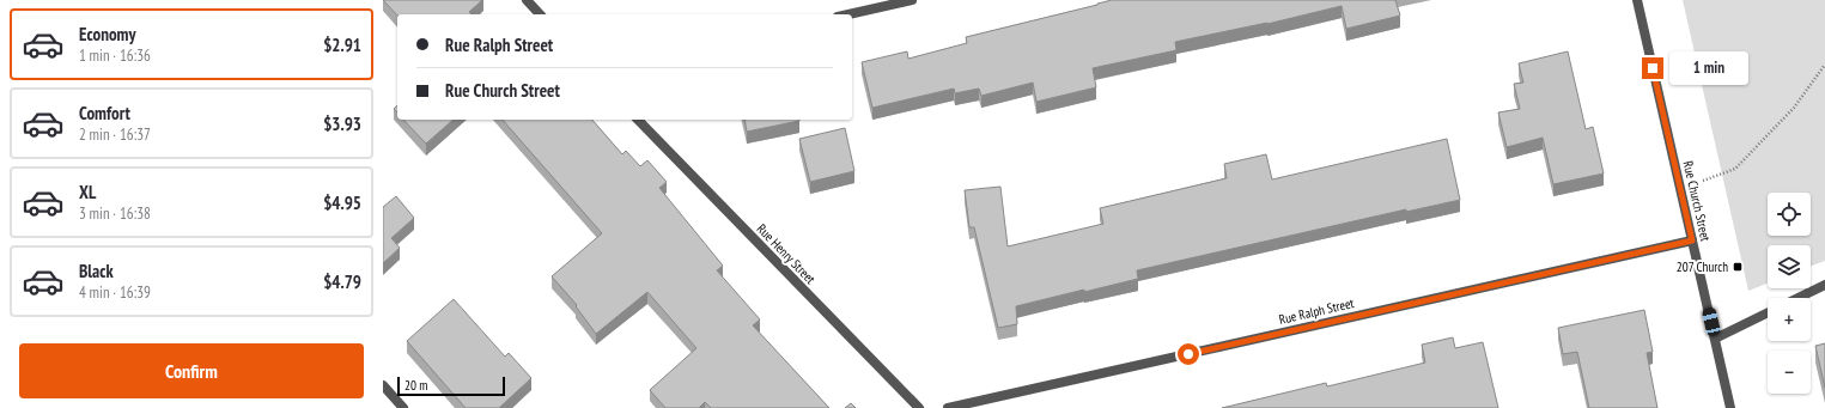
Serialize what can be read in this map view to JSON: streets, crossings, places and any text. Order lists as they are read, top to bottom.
{
  "streets": {
    "street": ["Rue Church Street", "Rue Henry Street", "Rue Ralph Street"]
  },
  "crossings": [
    ["Rue Church Street", "Rue Ralph Street"]
  ],
  "places": {
    "transit": ["207 Church"]
  },
  "scale_bar": "20 m",
  "page": {
    "list": [
      {
        "name": "Economy",
        "note": "1 min · 16:36",
        "value": "$2.91"
      },
      {
        "name": "Comfort",
        "note": "2 min · 16:37",
        "value": "$3.93"
      },
      {
        "name": "XL",
        "note": "3 min · 16:38",
        "value": "$4.95"
      },
      {
        "name": "Black",
        "note": "4 min · 16:39",
        "value": "$4.79"
      }
    ],
    "banner": ["Rue Ralph Street", "Rue Church Street"],
    "bubble": "1 min",
    "map_buttons": ["+", "−"],
    "buttons": "Confirm",
    "scale": "20 m"
  }
}
